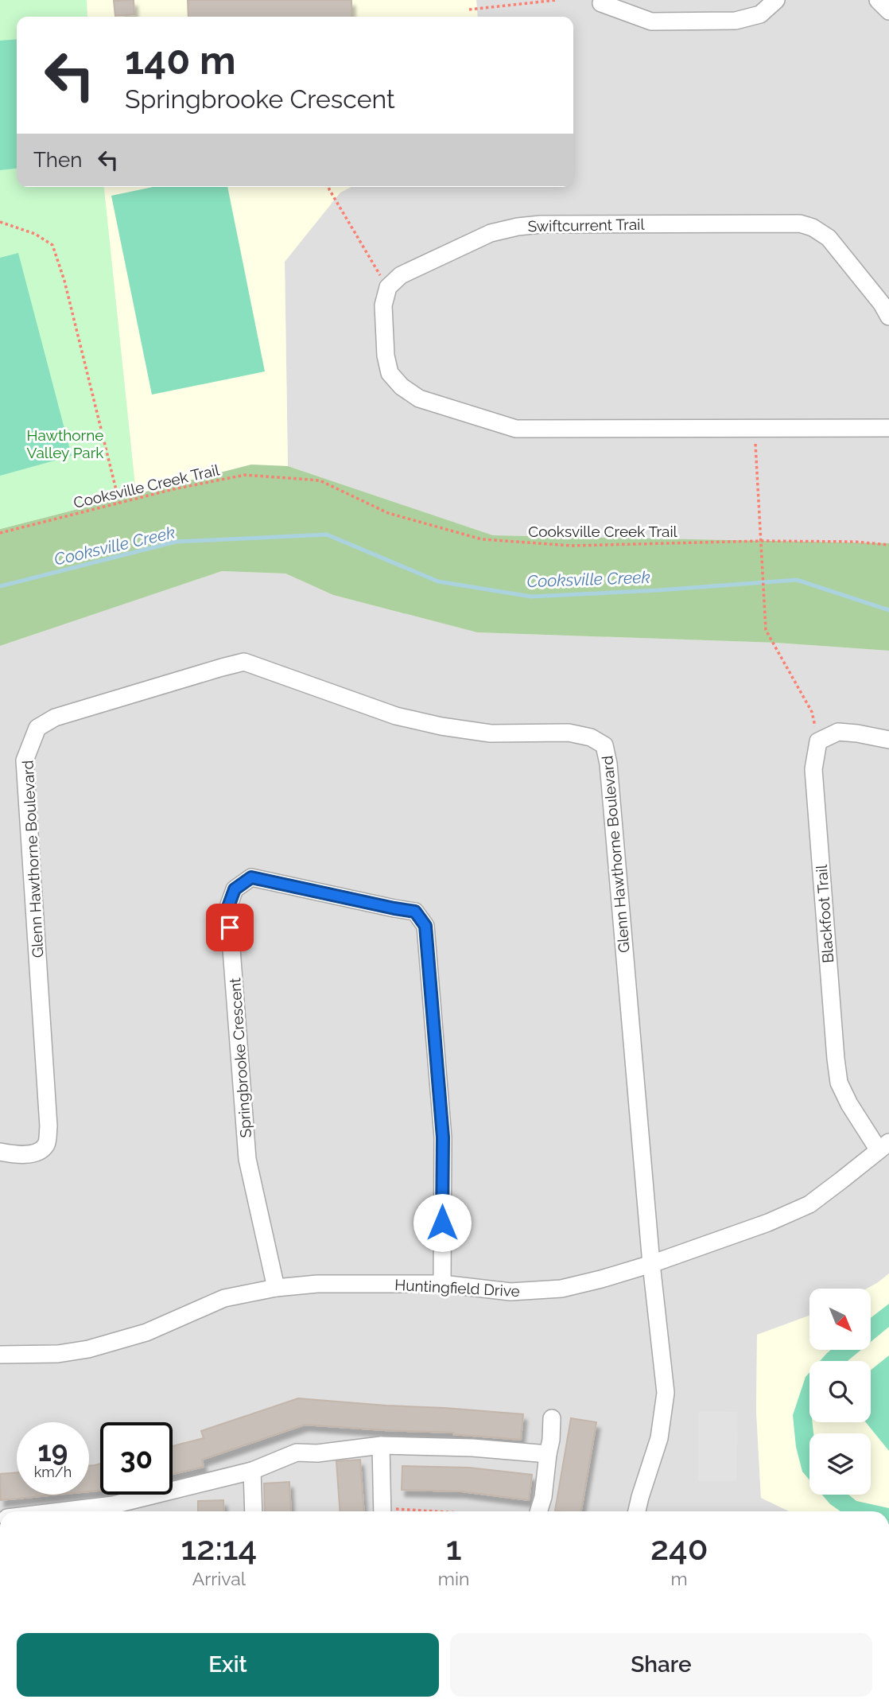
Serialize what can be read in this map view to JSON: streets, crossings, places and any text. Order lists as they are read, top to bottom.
{
  "streets": {
    "street": [
      "Swiftcurrent Trail",
      "Glenn Hawthorne Boulevard",
      "Blackfoot Trail",
      "Springbrooke Crescent",
      "Huntingfield Drive"
    ],
    "path": ["Cooksville Creek Trail"]
  },
  "crossings": [
    ["Glenn Hawthorne Boulevard", "Huntingfield Drive"],
    ["Blackfoot Trail", "Huntingfield Drive"],
    ["Springbrooke Crescent", "Huntingfield Drive"]
  ],
  "water": ["Cooksville Creek"],
  "parks": ["Hawthorne Valley Park"],
  "north": "bottom right",
  "page": {
    "turn": ["140 m", "Springbrooke Crescent"],
    "then": "Then",
    "speed": "19 km/h",
    "limit": "30",
    "eta": [
      "12:14",
      "Arrival",
      "1",
      "min",
      "240",
      "m"
    ],
    "buttons": ["Exit", "Share"]
  }
}
